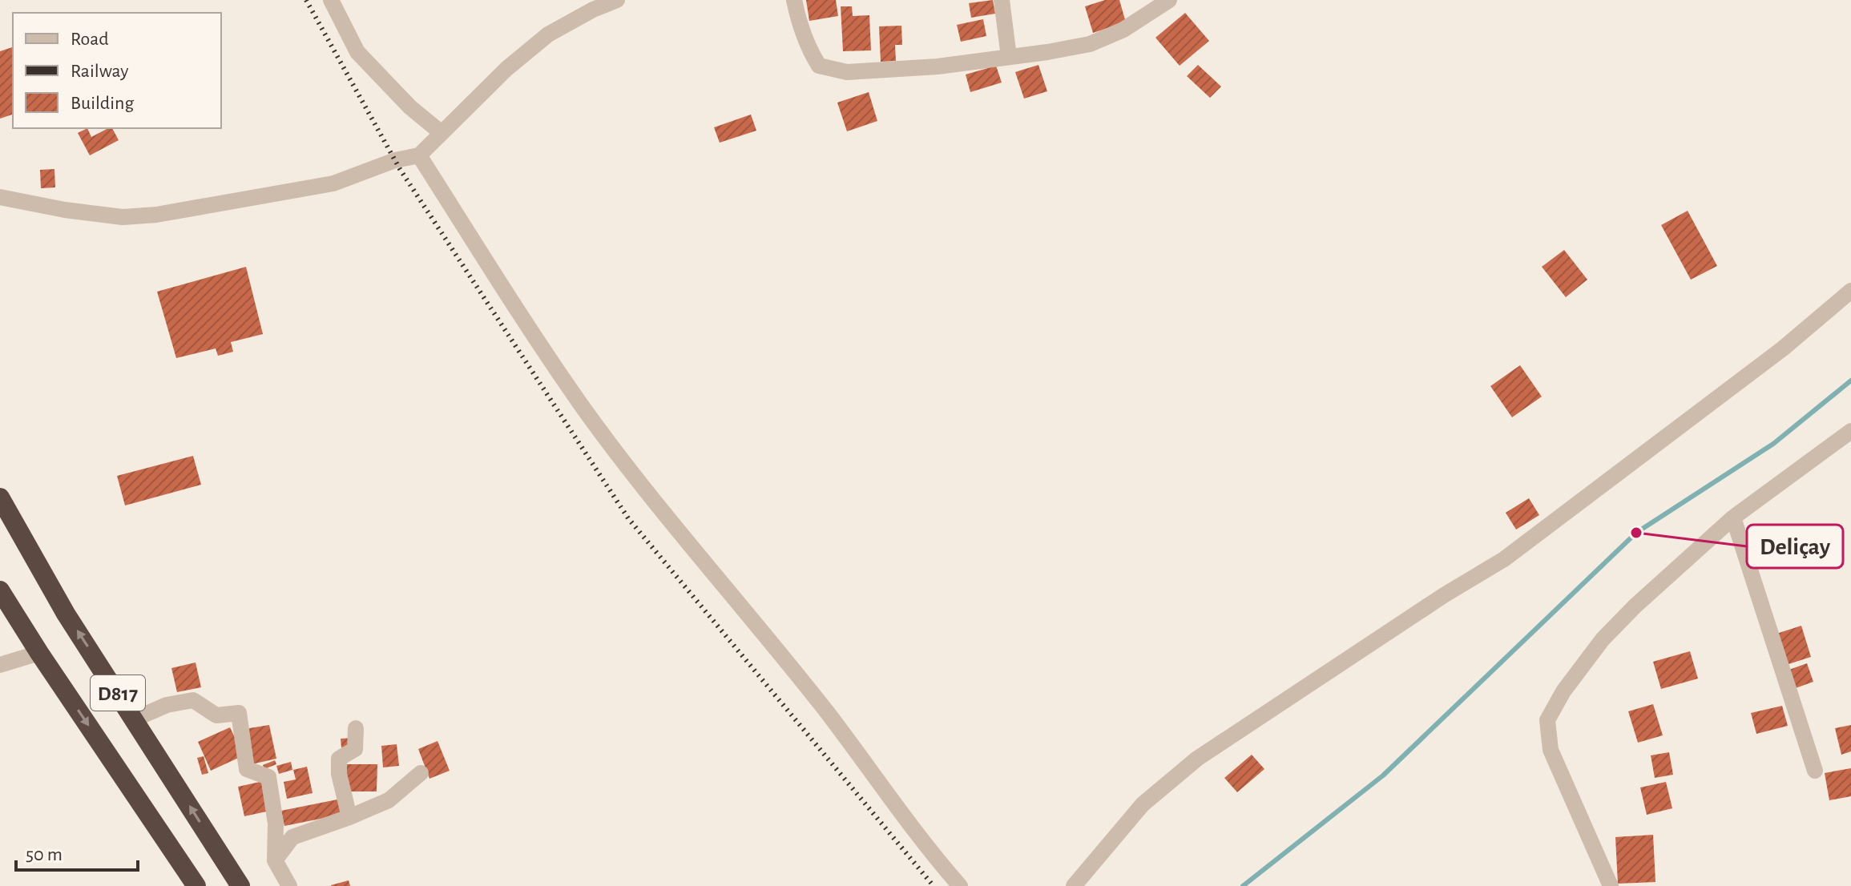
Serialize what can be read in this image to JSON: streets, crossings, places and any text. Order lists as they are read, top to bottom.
{
  "streets": {
    "highway": ["D817"]
  },
  "places": ["Deliçay"],
  "legend": ["Road", "Railway", "Building"],
  "scale_bar": "50 m"
}
